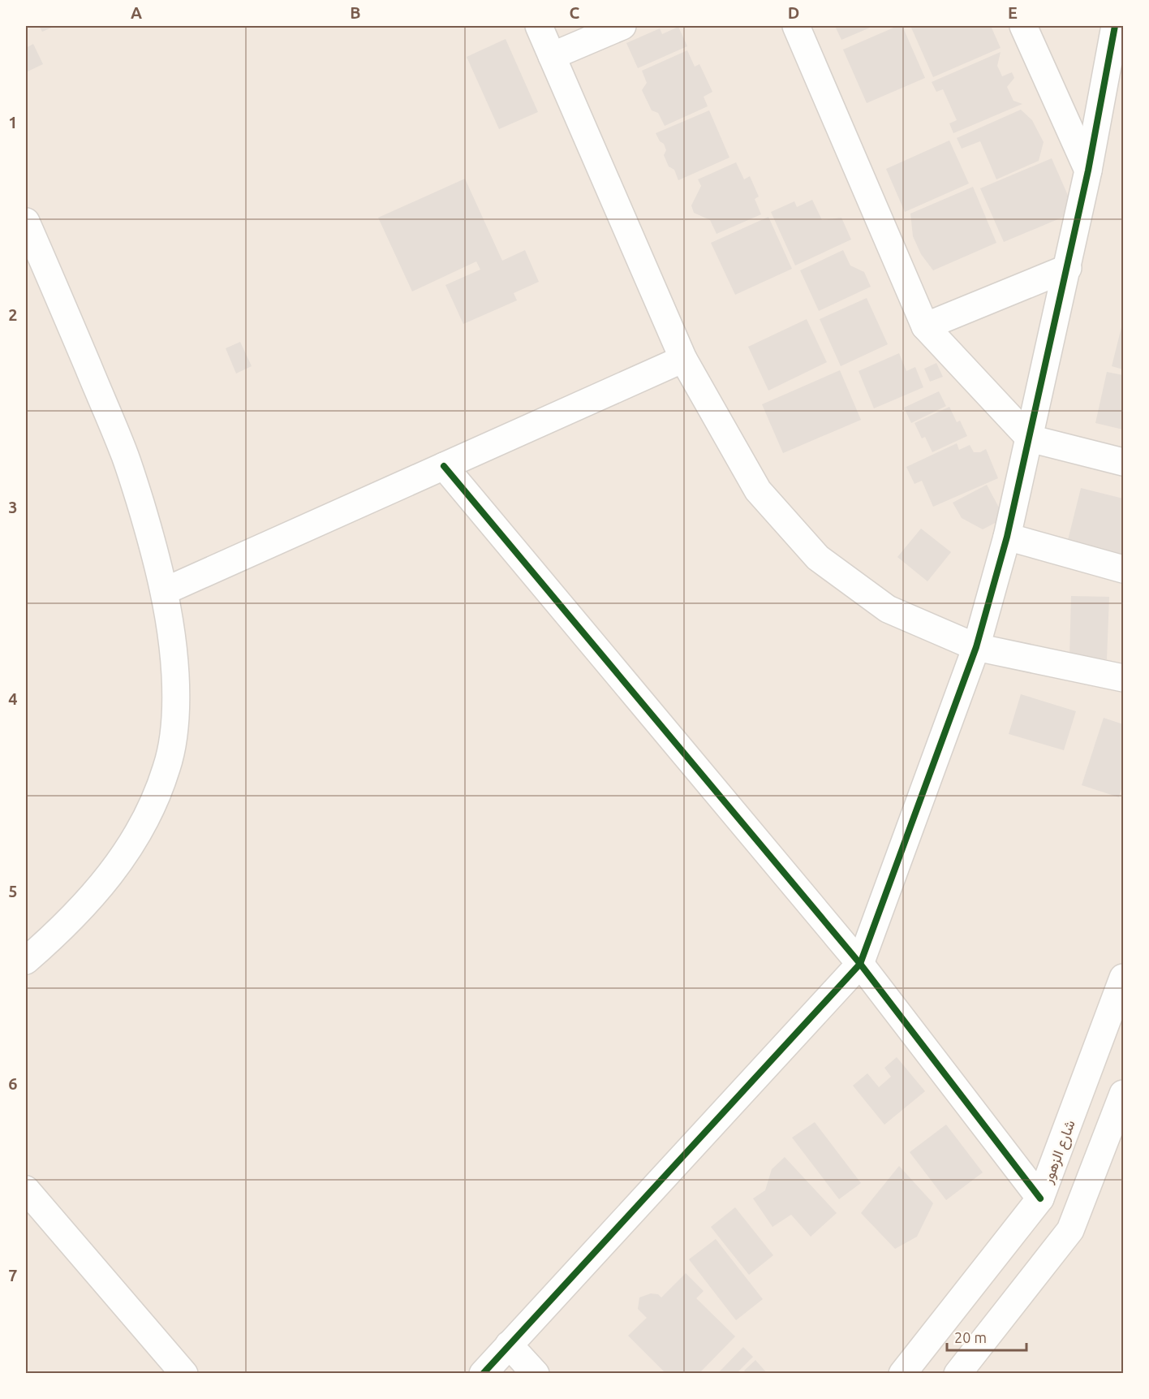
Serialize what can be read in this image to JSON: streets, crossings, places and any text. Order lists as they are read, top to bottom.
{
  "streets": {
    "street": ["شارع الزهور"]
  },
  "scale_bar": "20 m",
  "grid": {
    "columns": [
      "A",
      "B",
      "C",
      "D",
      "E"
    ],
    "rows": [
      "1",
      "2",
      "3",
      "4",
      "5",
      "6",
      "7"
    ]
  }
}
